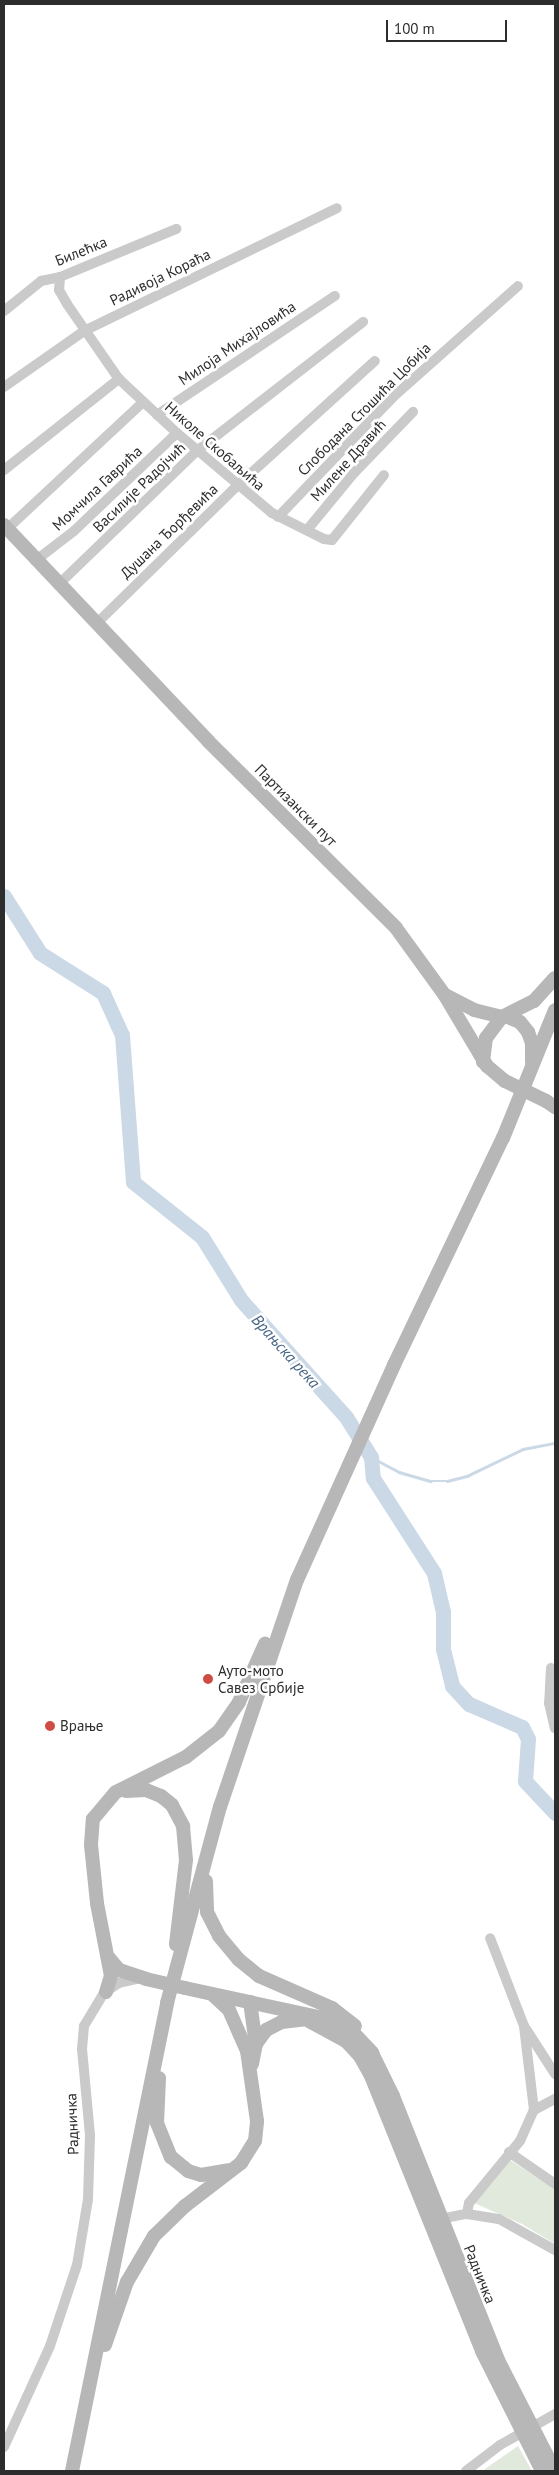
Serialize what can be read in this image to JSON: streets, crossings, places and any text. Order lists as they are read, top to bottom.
{
  "streets": {
    "main road": ["Партизански пут", "Радничка"],
    "street": [
      "Билећка",
      "Радивоја Кораћа",
      "Милоја Михајловића",
      "Слободана Стошића Цобија",
      "Николе Скобаљића",
      "Милене Дравић",
      "Василије Радојчић",
      "Момчила Гаврића",
      "Душана Ђорђевића"
    ]
  },
  "crossings": [
    ["Билећка", "Николе Скобаљића"],
    ["Радивоја Кораћа", "Николе Скобаљића"],
    ["Милоја Михајловића", "Николе Скобаљића"],
    ["Слободана Стошића Цобија", "Николе Скобаљића"],
    ["Николе Скобаљића", "Милене Дравић"],
    ["Николе Скобаљића", "Василије Радојчић"],
    ["Николе Скобаљића", "Момчила Гаврића"],
    ["Николе Скобаљића", "Душана Ђорђевића"],
    ["Василије Радојчић", "Партизански пут"],
    ["Момчила Гаврића", "Партизански пут"],
    ["Душана Ђорђевића", "Партизански пут"]
  ],
  "water": ["Врањска река"],
  "places": ["Ауто-мото Савез Србије", "Врање"],
  "scale_bar": "100 m"
}
